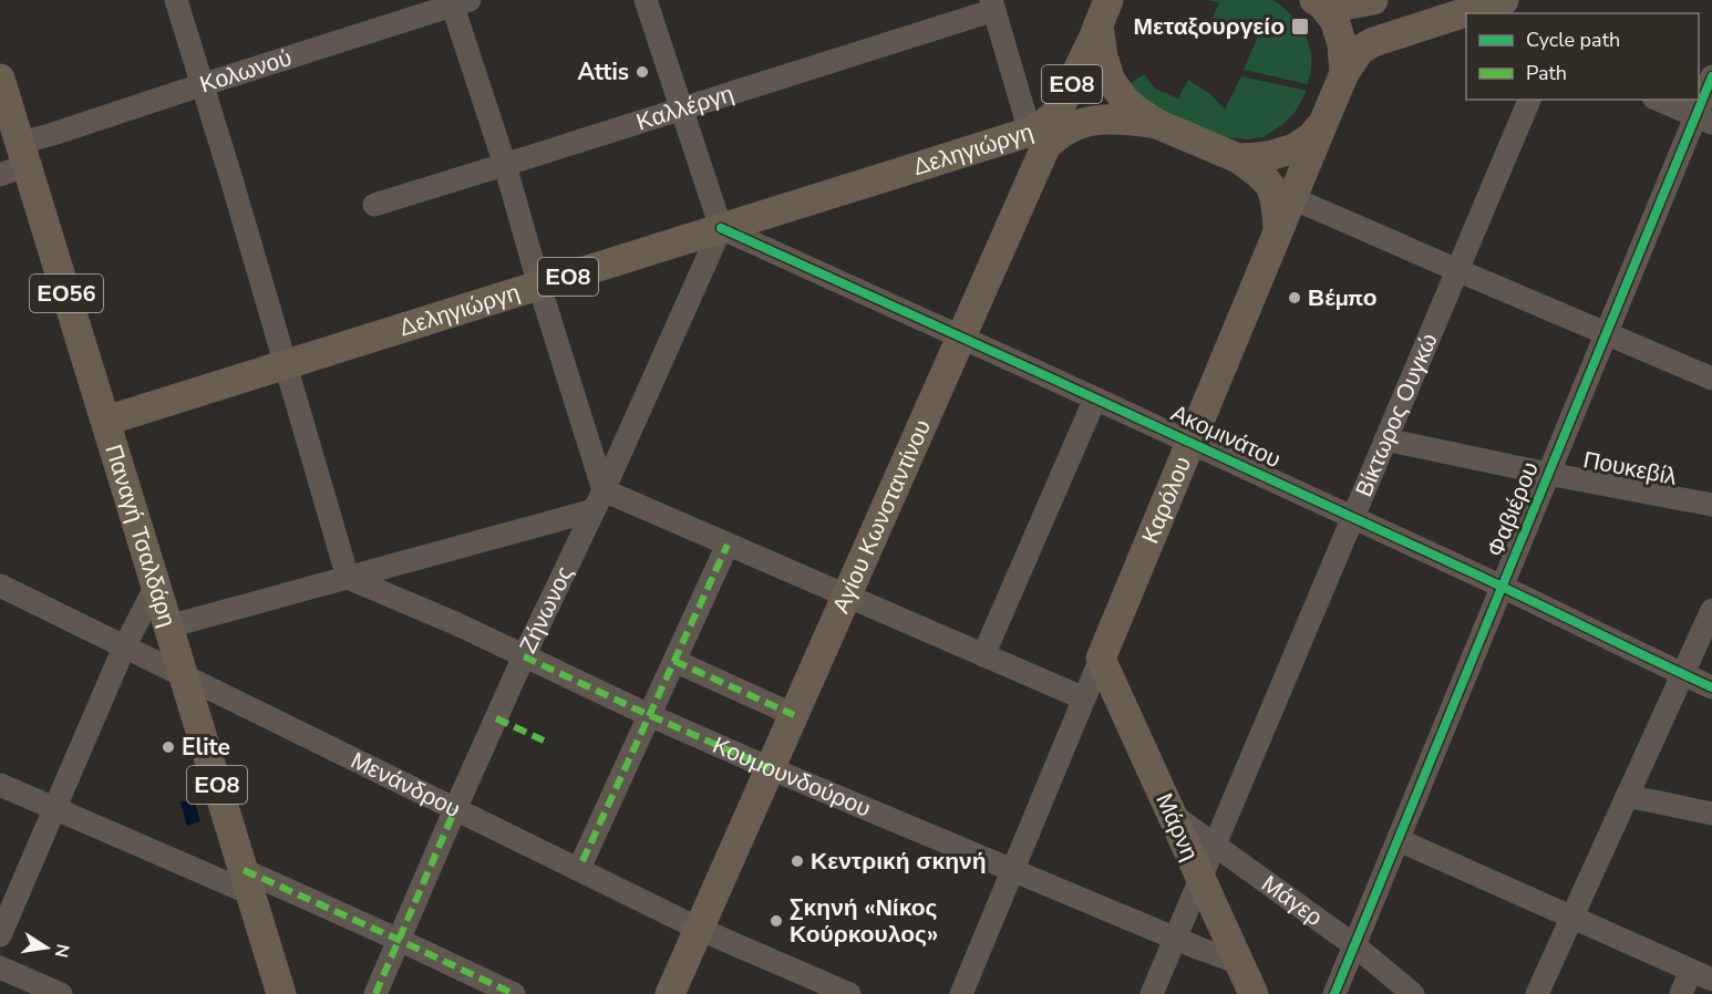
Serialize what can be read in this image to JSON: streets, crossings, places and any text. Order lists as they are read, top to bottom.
{
  "streets": {
    "main road": [
      "ΕΟ8",
      "Δεληγιώργη",
      "ΕΟ56",
      "Καρόλου",
      "Αγίου Κωνσταντίνου",
      "Παναγή Τσαλδάρη",
      "Μάρνη"
    ],
    "street": [
      "Κολωνού",
      "Καλλέργη",
      "Βίκτωρος Ουγκώ",
      "Ακομινάτου",
      "Πουκεβίλ",
      "Φαβιέρου",
      "Ζήνωνος",
      "Κουμουνδούρου",
      "Μενάνδρου",
      "Μάγερ"
    ]
  },
  "crossings": [
    ["Κολωνού", "Παναγή Τσαλδάρη"],
    ["ΕΟ8", "Δεληγιώργη"],
    ["ΕΟ8", "Καρόλου"],
    ["ΕΟ8", "Αγίου Κωνσταντίνου"],
    ["Δεληγιώργη", "Ακομινάτου"],
    ["Δεληγιώργη", "Παναγή Τσαλδάρη"],
    ["Δεληγιώργη", "Ζήνωνος"],
    ["Βίκτωρος Ουγκώ", "Ακομινάτου"],
    ["Βίκτωρος Ουγκώ", "Πουκεβίλ"],
    ["Βίκτωρος Ουγκώ", "Κουμουνδούρου"],
    ["Βίκτωρος Ουγκώ", "Μάρνη"],
    ["Βίκτωρος Ουγκώ", "Μάγερ"],
    ["Ακομινάτου", "Καρόλου"],
    ["Ακομινάτου", "Φαβιέρου"],
    ["Ακομινάτου", "Αγίου Κωνσταντίνου"],
    ["Ακομινάτου", "Ζήνωνος"],
    ["Πουκεβίλ", "Φαβιέρου"],
    ["Καρόλου", "Μάρνη"],
    ["Φαβιέρου", "Μάγερ"],
    ["Αγίου Κωνσταντίνου", "Κουμουνδούρου"],
    ["Αγίου Κωνσταντίνου", "Μενάνδρου"],
    ["Παναγή Τσαλδάρη", "Μενάνδρου"],
    ["Ζήνωνος", "Κουμουνδούρου"],
    ["Ζήνωνος", "Μενάνδρου"],
    ["Κουμουνδούρου", "Μάρνη"],
    ["Μάρνη", "Μάγερ"]
  ],
  "places": {
    "transit": ["Μεταξουργείο"],
    "other": [
      "Attis",
      "Βέμπο",
      "Elite",
      "Κεντρική σκηνή",
      "Σκηνή «Νίκος Κούρκουλος»"
    ]
  },
  "legend": ["Cycle path", "Path"],
  "north": "right"
}
